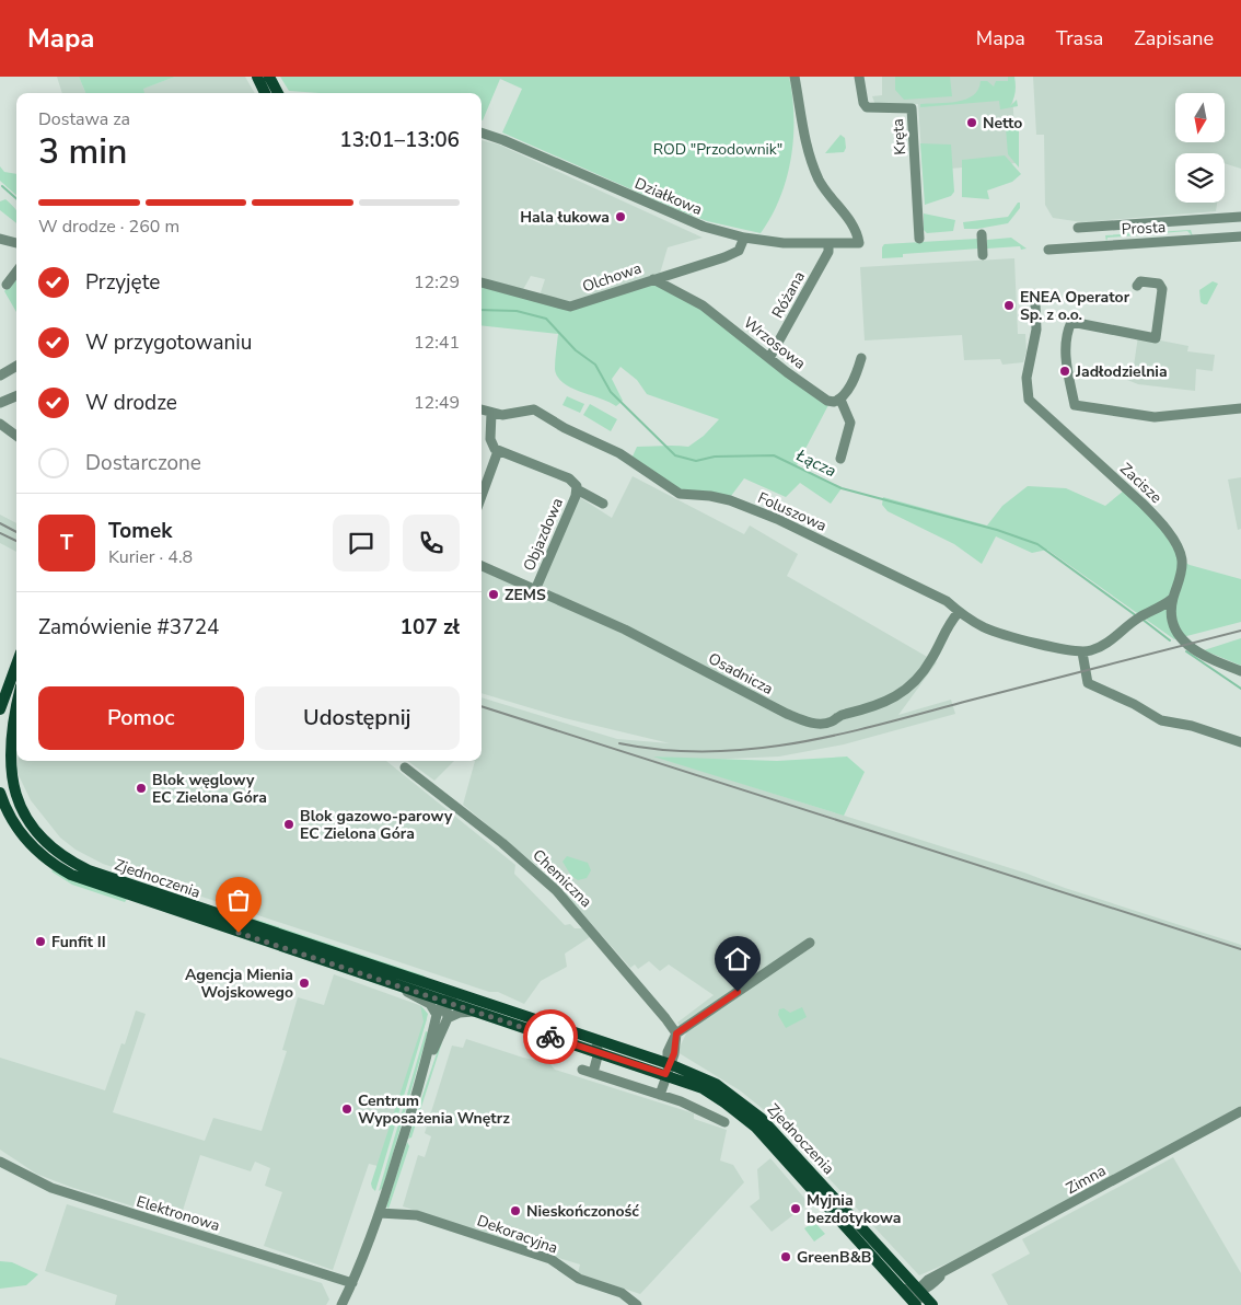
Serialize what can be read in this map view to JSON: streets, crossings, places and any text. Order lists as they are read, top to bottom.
{
  "streets": {
    "main road": ["Zjednoczenia"],
    "street": [
      "Kręta",
      "Działkowa",
      "Prosta",
      "Olchowa",
      "Różana",
      "Wrzosowa",
      "Zacisze",
      "Foluszowa",
      "Objazdowa",
      "Osadnicza",
      "Chemiczna",
      "Zimna",
      "Elektronowa",
      "Dekoracyjna"
    ]
  },
  "crossings": [
    ["Działkowa", "Olchowa"],
    ["Działkowa", "Różana"],
    ["Olchowa", "Wrzosowa"],
    ["Różana", "Wrzosowa"],
    ["Foluszowa", "Osadnicza"],
    ["Objazdowa", "Osadnicza"],
    ["Zjednoczenia", "Zimna"]
  ],
  "water": ["Łącza"],
  "parks": ["ROD \"Przodownik\""],
  "places": [
    "Netto",
    "Hala łukowa",
    "ENEA Operator Sp. z o.o.",
    "Jadłodzielnia",
    "ZEMS",
    "Blok węglowy EC Zielona Góra",
    "Blok gazowo-parowy EC Zielona Góra",
    "Funfit II",
    "Agencja Mienia Wojskowego",
    "Centrum Wyposażenia Wnętrz",
    "Myjnia bezdotykowa",
    "Nieskończoność",
    "GreenB&B"
  ],
  "north": "bottom",
  "page": {
    "header": "Mapa",
    "nav": ["Mapa", "Trasa", "Zapisane"],
    "heading": ["3 min", "Dostawa za", "13:01–13:06"],
    "panel": [
      "Tomek",
      "Kurier · 4.8",
      "Zamówienie #3724",
      "107 zł"
    ],
    "bar": "W drodze · 260 m",
    "list": [
      ["Przyjęte", "12:29"],
      ["W przygotowaniu", "12:41"],
      ["W drodze", "12:49"],
      "Dostarczone"
    ],
    "round": "T",
    "buttons": ["Pomoc", "Udostępnij"]
  }
}
